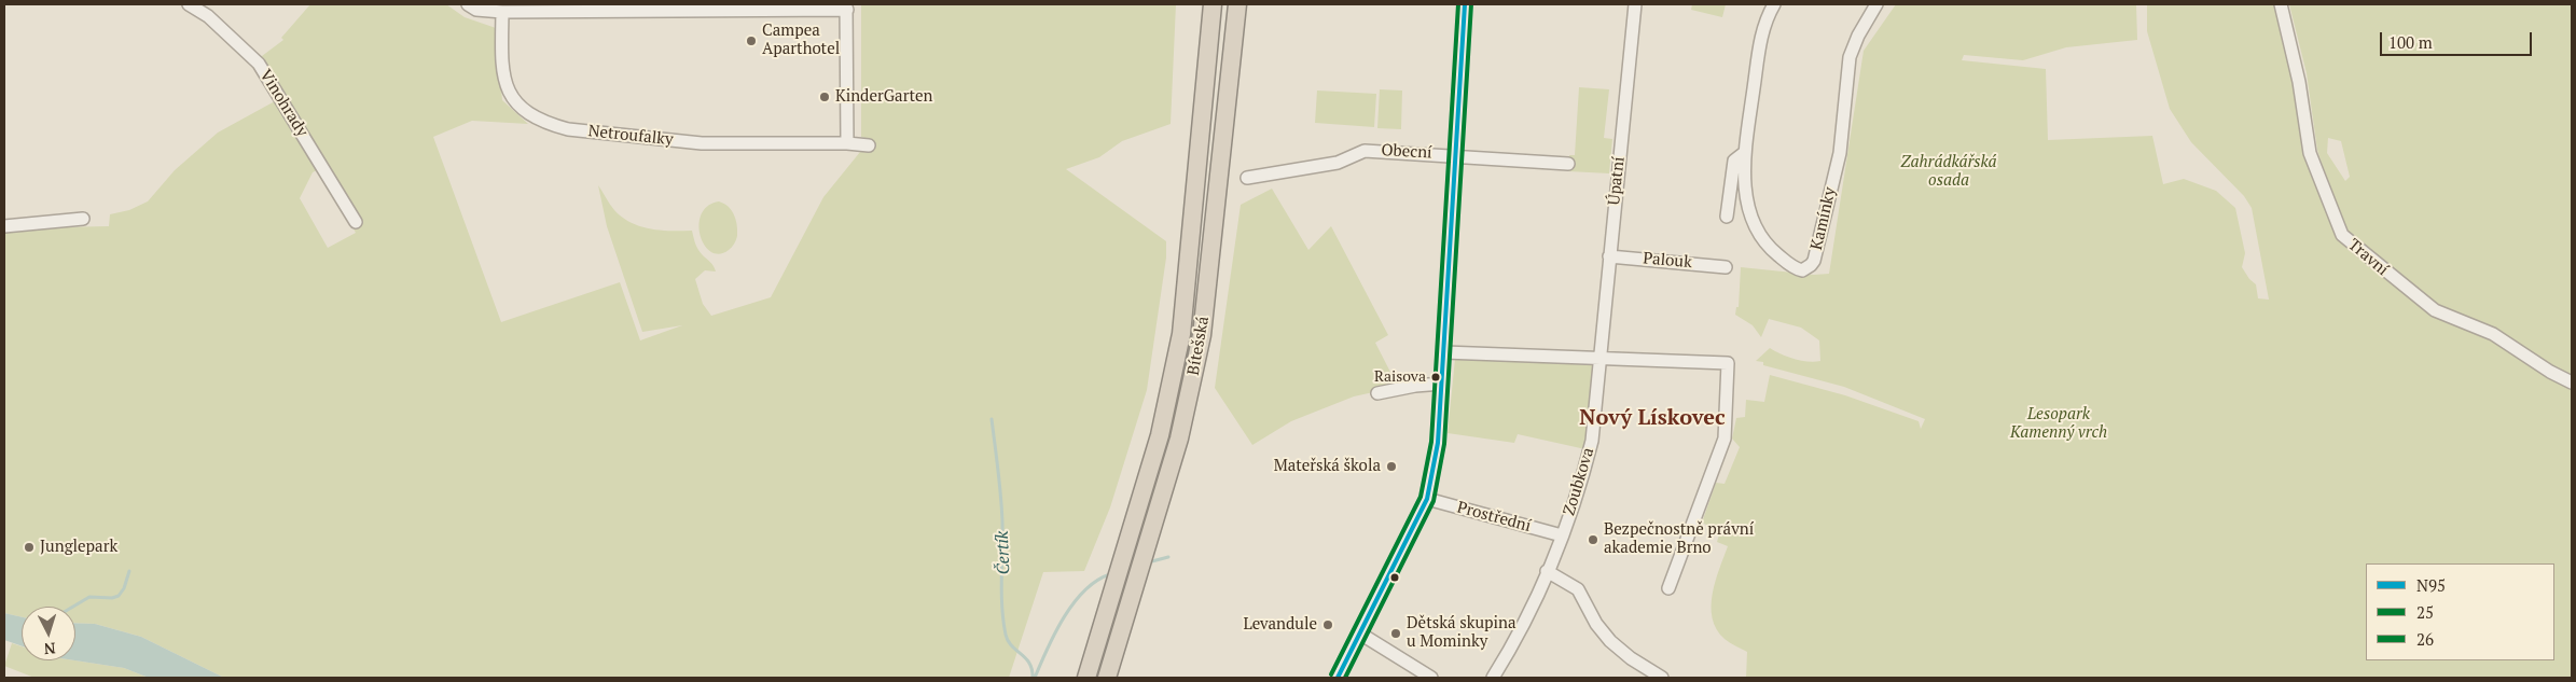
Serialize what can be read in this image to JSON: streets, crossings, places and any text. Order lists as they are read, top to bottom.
{
  "streets": {
    "highway": ["Bítešská"],
    "street": [
      "Vinohrady",
      "Netroufalky",
      "Obecní",
      "Úpatní",
      "Kamínky",
      "Travní",
      "Palouk",
      "Zoubkova",
      "Prostřední"
    ]
  },
  "crossings": [
    ["Úpatní", "Palouk"],
    ["Úpatní", "Zoubkova"],
    ["Zoubkova", "Prostřední"]
  ],
  "districts": ["Nový Lískovec"],
  "water": ["Čertík"],
  "parks": ["Zahrádkářská osada", "Lesopark Kamenný vrch"],
  "places": [
    "Campea Aparthotel",
    "KinderGarten",
    "Raisova",
    "Mateřská škola",
    "Bezpečnostně právní akademie Brno",
    "Junglepark",
    "Levandule",
    "Dětská skupina u Mominky"
  ],
  "lines": ["transit line N95", "transit line 25", "transit line 26"],
  "legend": ["N95", "25", "26"],
  "scale_bar": "100 m",
  "north": "bottom"
}
